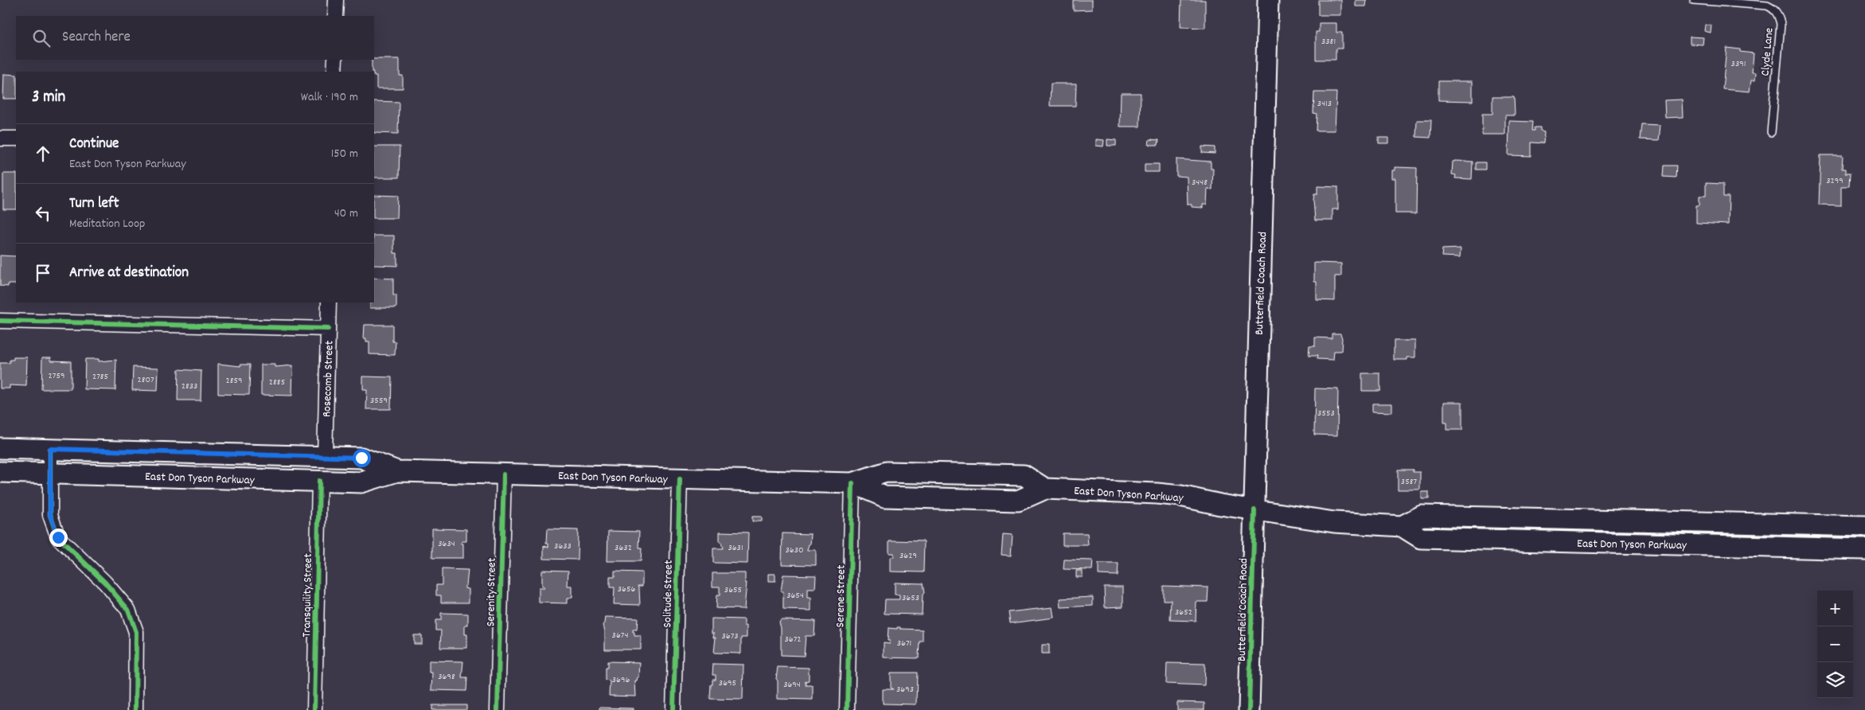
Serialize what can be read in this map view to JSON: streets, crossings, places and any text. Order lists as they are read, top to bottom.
{
  "streets": {
    "main road": ["Butterfield Coach Road", "East Don Tyson Parkway"],
    "street": [
      "Rosecomb Street",
      "Serenity Street",
      "Solitude Street",
      "Transquility Street",
      "Serene Street"
    ],
    "lane": ["Clyde Lane"]
  },
  "crossings": [
    ["Butterfield Coach Road", "East Don Tyson Parkway"],
    ["Rosecomb Street", "East Don Tyson Parkway"],
    ["East Don Tyson Parkway", "Serenity Street"],
    ["East Don Tyson Parkway", "Solitude Street"],
    ["East Don Tyson Parkway", "Transquility Street"],
    ["East Don Tyson Parkway", "Serene Street"]
  ],
  "house_numbers": [
    "3381",
    "3391",
    "3413",
    "3299",
    "3448",
    "2759",
    "2785",
    "2807",
    "2859",
    "2885",
    "2833",
    "3559",
    "3553",
    "3587",
    "3634",
    "3633",
    "3632",
    "3631",
    "3630",
    "3629",
    "3656",
    "3655",
    "3654",
    "3653",
    "3652",
    "3674",
    "3673",
    "3672",
    "3671",
    "3698",
    "3696",
    "3695",
    "3694",
    "3693"
  ],
  "page": {
    "search": "Search here",
    "heading": ["3 min", "Walk · 190 m"],
    "list": [
      ["Continue", "East Don Tyson Parkway", "150 m"],
      ["Turn left", "Meditation Loop", "40 m"],
      "Arrive at destination"
    ],
    "map_buttons": ["+", "−"]
  }
}
